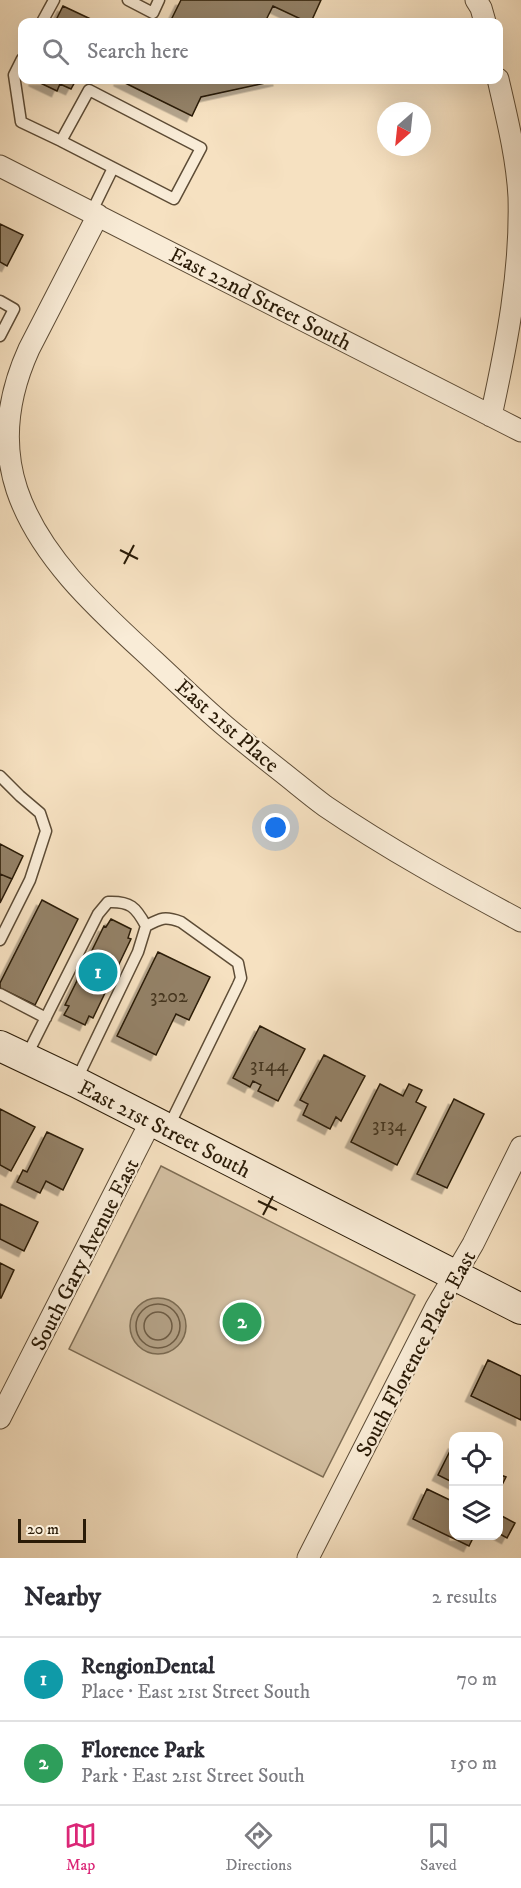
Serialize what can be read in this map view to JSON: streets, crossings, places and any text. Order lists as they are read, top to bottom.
{
  "streets": {
    "main road": ["East 21st Street South"],
    "street": [
      "East 22nd Street South",
      "East 21st Place",
      "South Gary Avenue East",
      "South Florence Place East"
    ]
  },
  "crossings": [
    ["East 22nd Street South", "East 21st Place"],
    ["East 21st Street South", "South Gary Avenue East"],
    ["East 21st Street South", "South Florence Place East"]
  ],
  "house_numbers": ["3202", "3144", "3134"],
  "scale_bar": "20 m",
  "north": "bottom left",
  "page": {
    "search": "Search here",
    "pins": ["1", "2"],
    "scale": "20 m",
    "heading": ["Nearby", "2 results"],
    "list": [
      {
        "mark": "1",
        "name": "RengionDental",
        "note": "Place · East 21st Street South",
        "value": "70 m"
      },
      {
        "mark": "2",
        "name": "Florence Park",
        "note": "Park · East 21st Street South",
        "value": "150 m"
      }
    ],
    "nav": ["Map", "Directions", "Saved"]
  }
}
